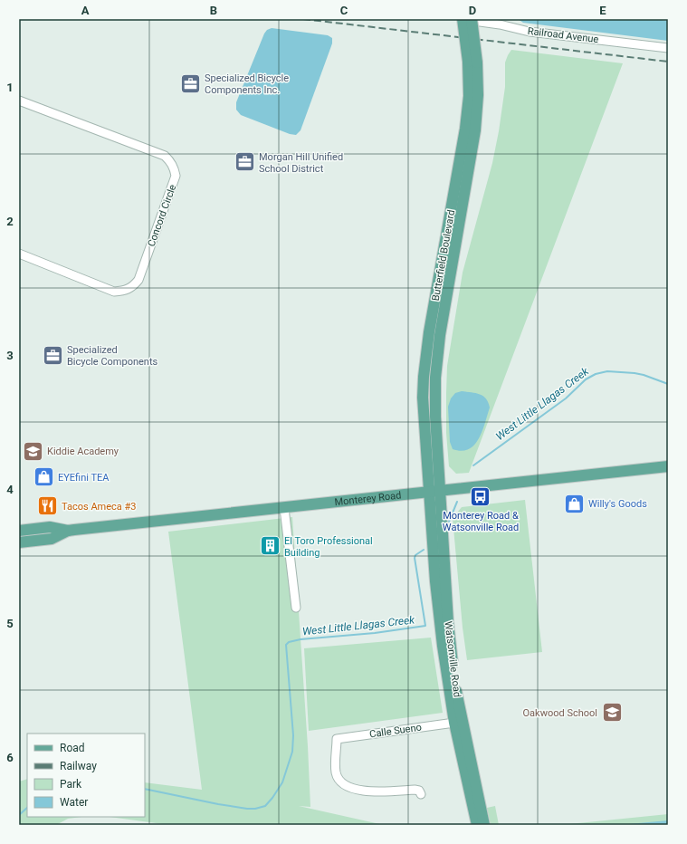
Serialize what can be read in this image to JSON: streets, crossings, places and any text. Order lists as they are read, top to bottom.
{
  "streets": {
    "main road": ["Butterfield Boulevard", "Monterey Road", "Watsonville Road"],
    "street": ["Railroad Avenue", "Concord Circle", "Calle Sueno"]
  },
  "crossings": [
    ["Railroad Avenue", "Butterfield Boulevard"],
    ["Butterfield Boulevard", "Monterey Road"],
    ["Butterfield Boulevard", "Watsonville Road"],
    ["Monterey Road", "Watsonville Road"],
    ["Watsonville Road", "Calle Sueno"]
  ],
  "water": ["West Little Llagas Creek"],
  "places": {
    "office": ["Specialized Bicycle Components Inc.", "Morgan Hill Unified School District", "Specialized Bicycle Components"],
    "school or university": ["Kiddie Academy", "Oakwood School"],
    "shop": ["EYEfini TEA", "Willy's Goods"],
    "bus stop": ["Monterey Road & Watsonville Road"],
    "restaurant": ["Tacos Ameca #3"],
    "building": ["El Toro Professional Building"]
  },
  "legend": [
    "Road",
    "Railway",
    "Park",
    "Water"
  ],
  "grid": {
    "columns": [
      "A",
      "B",
      "C",
      "D",
      "E"
    ],
    "rows": [
      "1",
      "2",
      "3",
      "4",
      "5",
      "6"
    ]
  }
}
